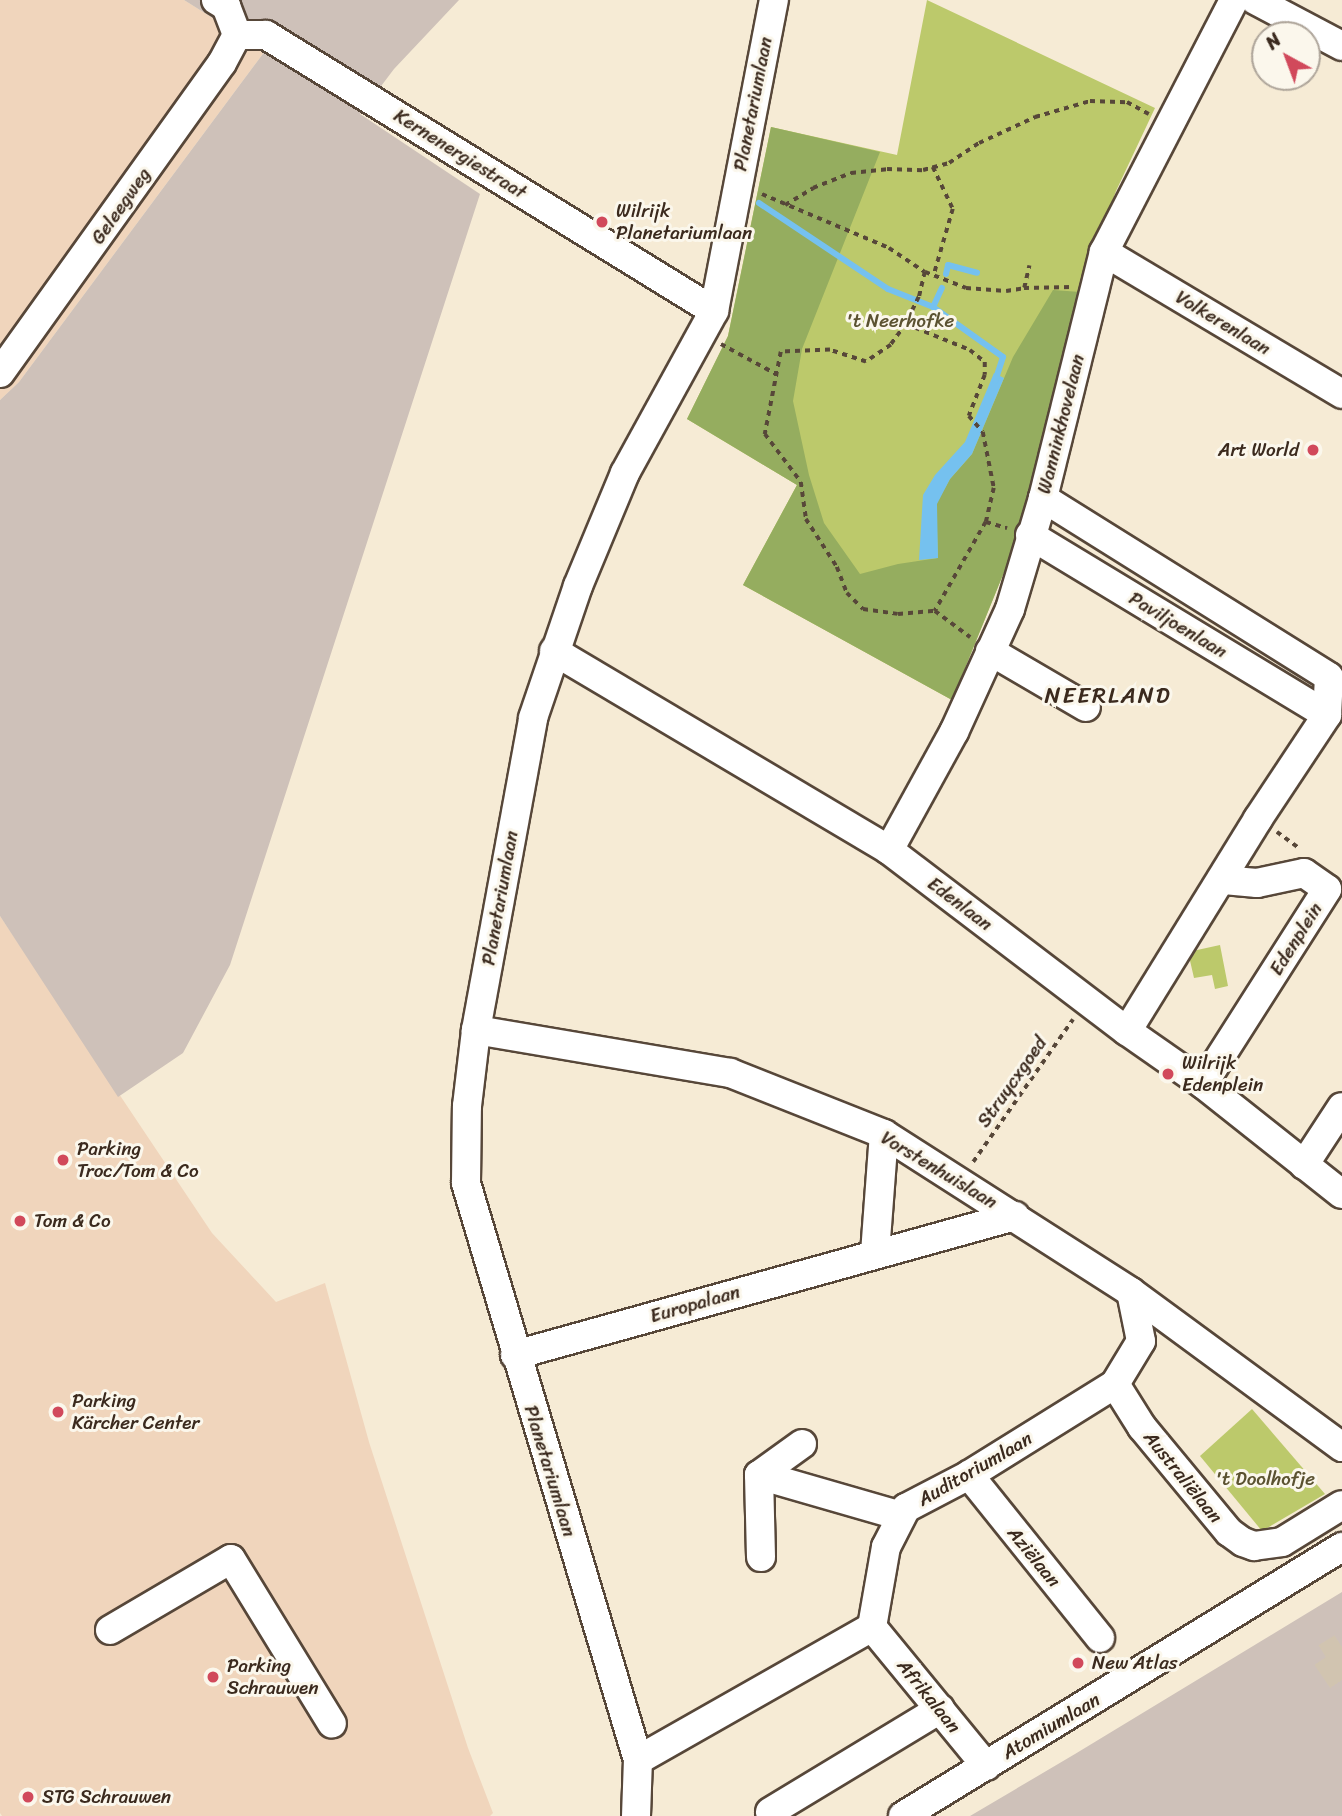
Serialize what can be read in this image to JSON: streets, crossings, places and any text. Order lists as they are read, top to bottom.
{
  "streets": {
    "street": [
      "Planetariumlaan",
      "Kernenergiestraat",
      "Geleegweg",
      "Volkerenlaan",
      "Wanninkhovelaan",
      "Paviljoenlaan",
      "Edenlaan",
      "Edenplein",
      "Vorstenhuislaan",
      "Europalaan",
      "Auditoriumlaan",
      "Australiëlaan",
      "Aziëlaan",
      "Afrikalaan",
      "Atomiumlaan"
    ],
    "path": ["Struycxgoed"]
  },
  "crossings": [
    ["Planetariumlaan", "Kernenergiestraat"],
    ["Planetariumlaan", "Edenlaan"],
    ["Planetariumlaan", "Vorstenhuislaan"],
    ["Planetariumlaan", "Europalaan"],
    ["Kernenergiestraat", "Geleegweg"],
    ["Volkerenlaan", "Wanninkhovelaan"],
    ["Wanninkhovelaan", "Paviljoenlaan"],
    ["Wanninkhovelaan", "Edenlaan"],
    ["Edenlaan", "Edenplein"],
    ["Edenlaan", "Struycxgoed"],
    ["Struycxgoed", "Vorstenhuislaan"],
    ["Vorstenhuislaan", "Europalaan"],
    ["Vorstenhuislaan", "Auditoriumlaan"],
    ["Auditoriumlaan", "Australiëlaan"],
    ["Auditoriumlaan", "Aziëlaan"],
    ["Auditoriumlaan", "Afrikalaan"],
    ["Afrikalaan", "Atomiumlaan"]
  ],
  "districts": ["NEERLAND"],
  "parks": ["'t Neerhofke", "'t Doolhofje"],
  "places": [
    "Wilrijk Planetariumlaan",
    "Art World",
    "Wilrijk Edenplein",
    "Parking Troc/Tom & Co",
    "Tom & Co",
    "Parking Kärcher Center",
    "New Atlas",
    "Parking Schrauwen",
    "STG Schrauwen"
  ],
  "north": "top left"
}
